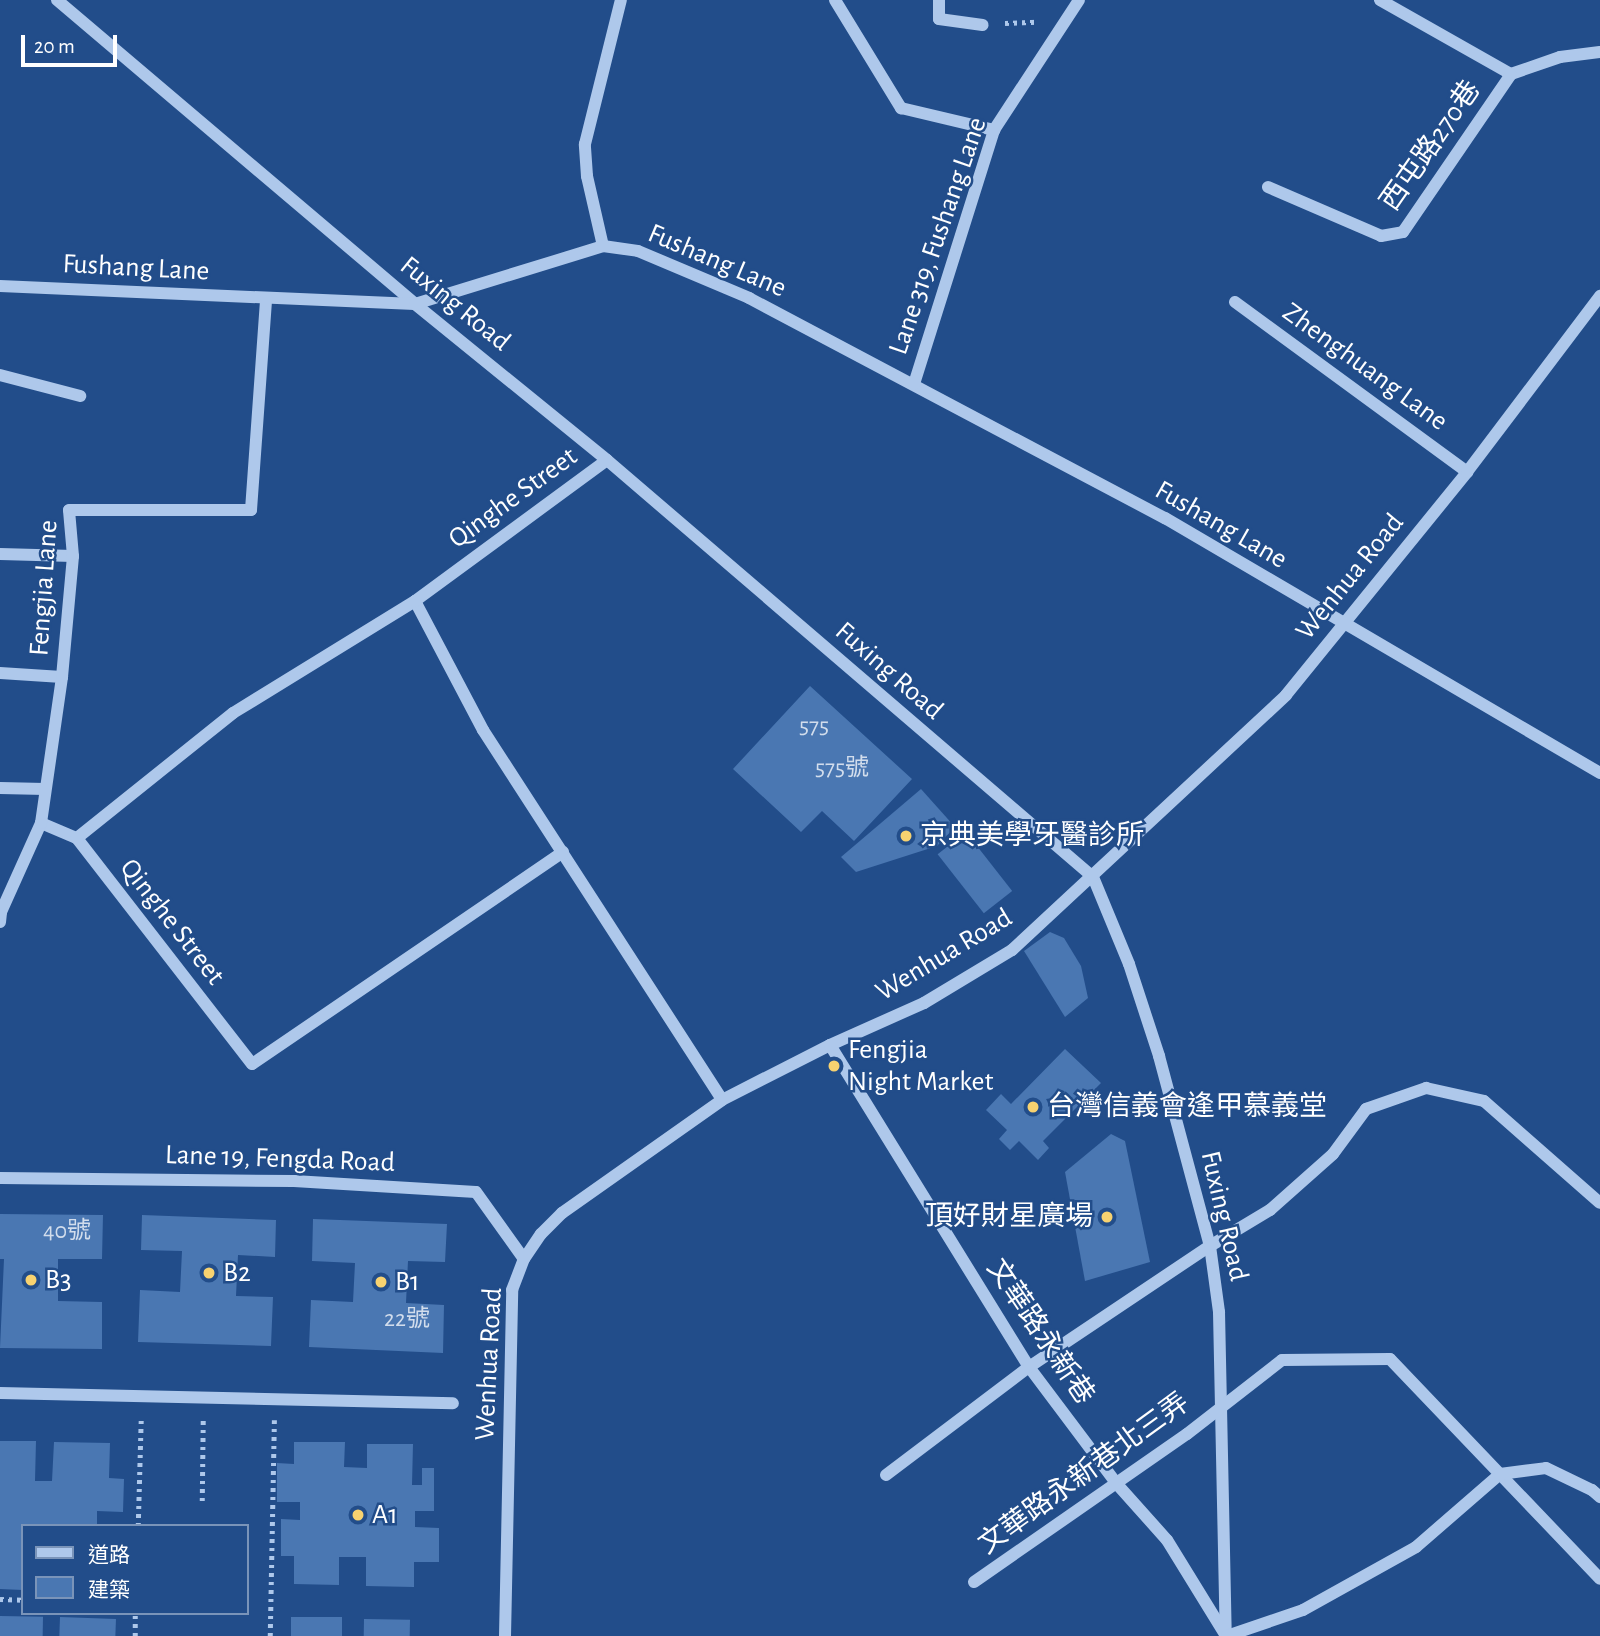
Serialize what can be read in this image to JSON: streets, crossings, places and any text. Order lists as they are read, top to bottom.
{
  "streets": {
    "street": [
      "西屯路270巷",
      "Lane 319, Fushang Lane",
      "Fushang Lane",
      "Fuxing Road",
      "Zhenghuang Lane",
      "Qinghe Street",
      "Wenhua Road",
      "Fengjia Lane",
      "Lane 19, Fengda Road",
      "文華路永新巷",
      "文華路永新巷北三弄"
    ]
  },
  "crossings": [
    ["Lane 319, Fushang Lane", "Fushang Lane"],
    ["Fushang Lane", "Fuxing Road"],
    ["Fushang Lane", "Wenhua Road"],
    ["Fushang Lane", "Fengjia Lane"],
    ["Fuxing Road", "Qinghe Street"],
    ["Fuxing Road", "Wenhua Road"],
    ["Fuxing Road", "文華路永新巷"],
    ["Fuxing Road", "文華路永新巷北三弄"],
    ["Zhenghuang Lane", "Wenhua Road"],
    ["Wenhua Road", "Lane 19, Fengda Road"],
    ["Wenhua Road", "文華路永新巷"],
    ["文華路永新巷", "文華路永新巷北三弄"]
  ],
  "places": [
    "京典美學牙醫診所",
    "Fengjia Night Market",
    "台灣信義會逢甲慕義堂",
    "頂好財星廣場",
    "B2",
    "B3",
    "B1",
    "A1"
  ],
  "house_numbers": [
    "575",
    "575號",
    "40號",
    "22號"
  ],
  "legend": ["道路", "建築"],
  "scale_bar": "20 m"
}
